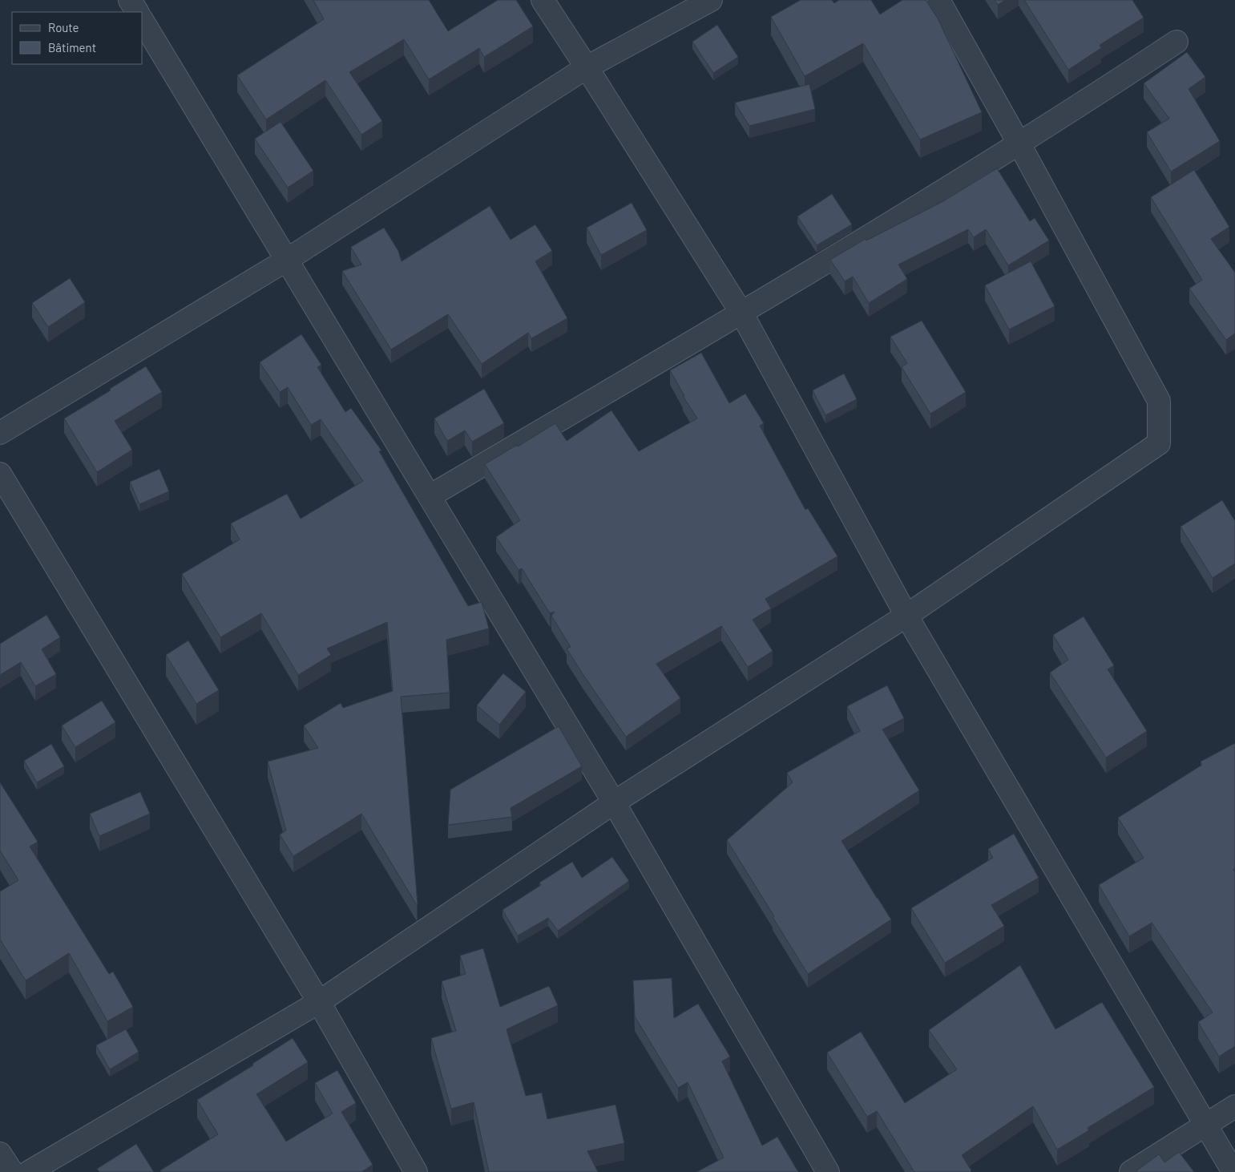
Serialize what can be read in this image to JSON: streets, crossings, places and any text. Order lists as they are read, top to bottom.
{
  "legend": ["Route", "Bâtiment"]
}
